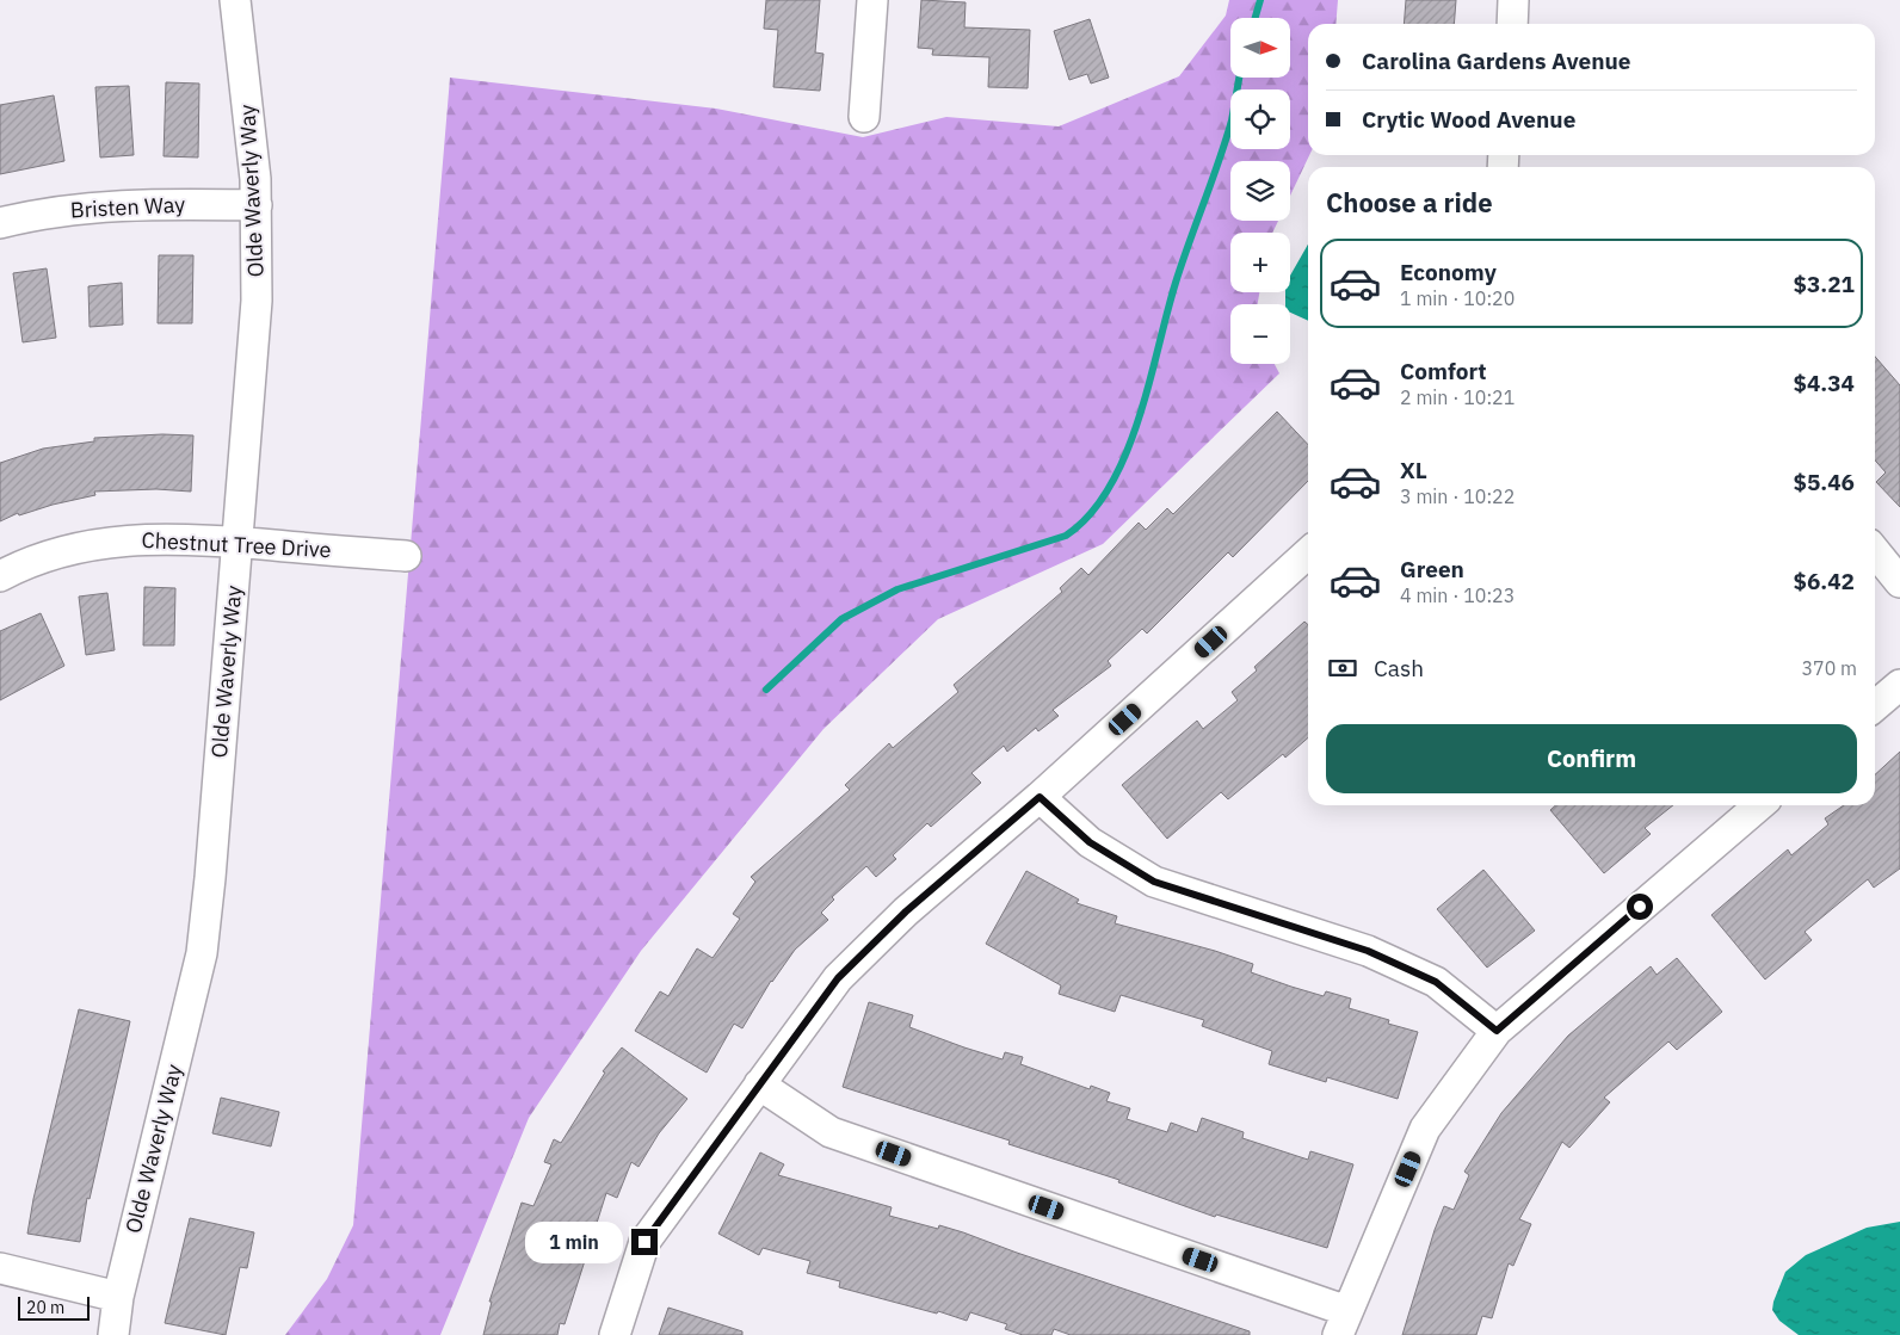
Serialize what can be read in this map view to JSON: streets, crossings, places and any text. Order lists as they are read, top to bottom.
{
  "streets": {
    "street": ["Olde Waverly Way", "Bristen Way", "Chestnut Tree Drive"]
  },
  "crossings": [
    ["Olde Waverly Way", "Bristen Way"],
    ["Olde Waverly Way", "Chestnut Tree Drive"]
  ],
  "scale_bar": "20 m",
  "north": "right",
  "page": {
    "map_buttons": ["+", "−"],
    "banner": ["Carolina Gardens Avenue", "Crytic Wood Avenue"],
    "heading": "Choose a ride",
    "list": [
      {
        "name": "Economy",
        "note": "1 min · 10:20",
        "value": "$3.21"
      },
      {
        "name": "Comfort",
        "note": "2 min · 10:21",
        "value": "$4.34"
      },
      {
        "name": "XL",
        "note": "3 min · 10:22",
        "value": "$5.46"
      },
      {
        "name": "Green",
        "note": "4 min · 10:23",
        "value": "$6.42"
      }
    ],
    "pay": ["Cash", "370 m"],
    "buttons": "Confirm",
    "bubble": "1 min",
    "scale": "20 m"
  }
}
